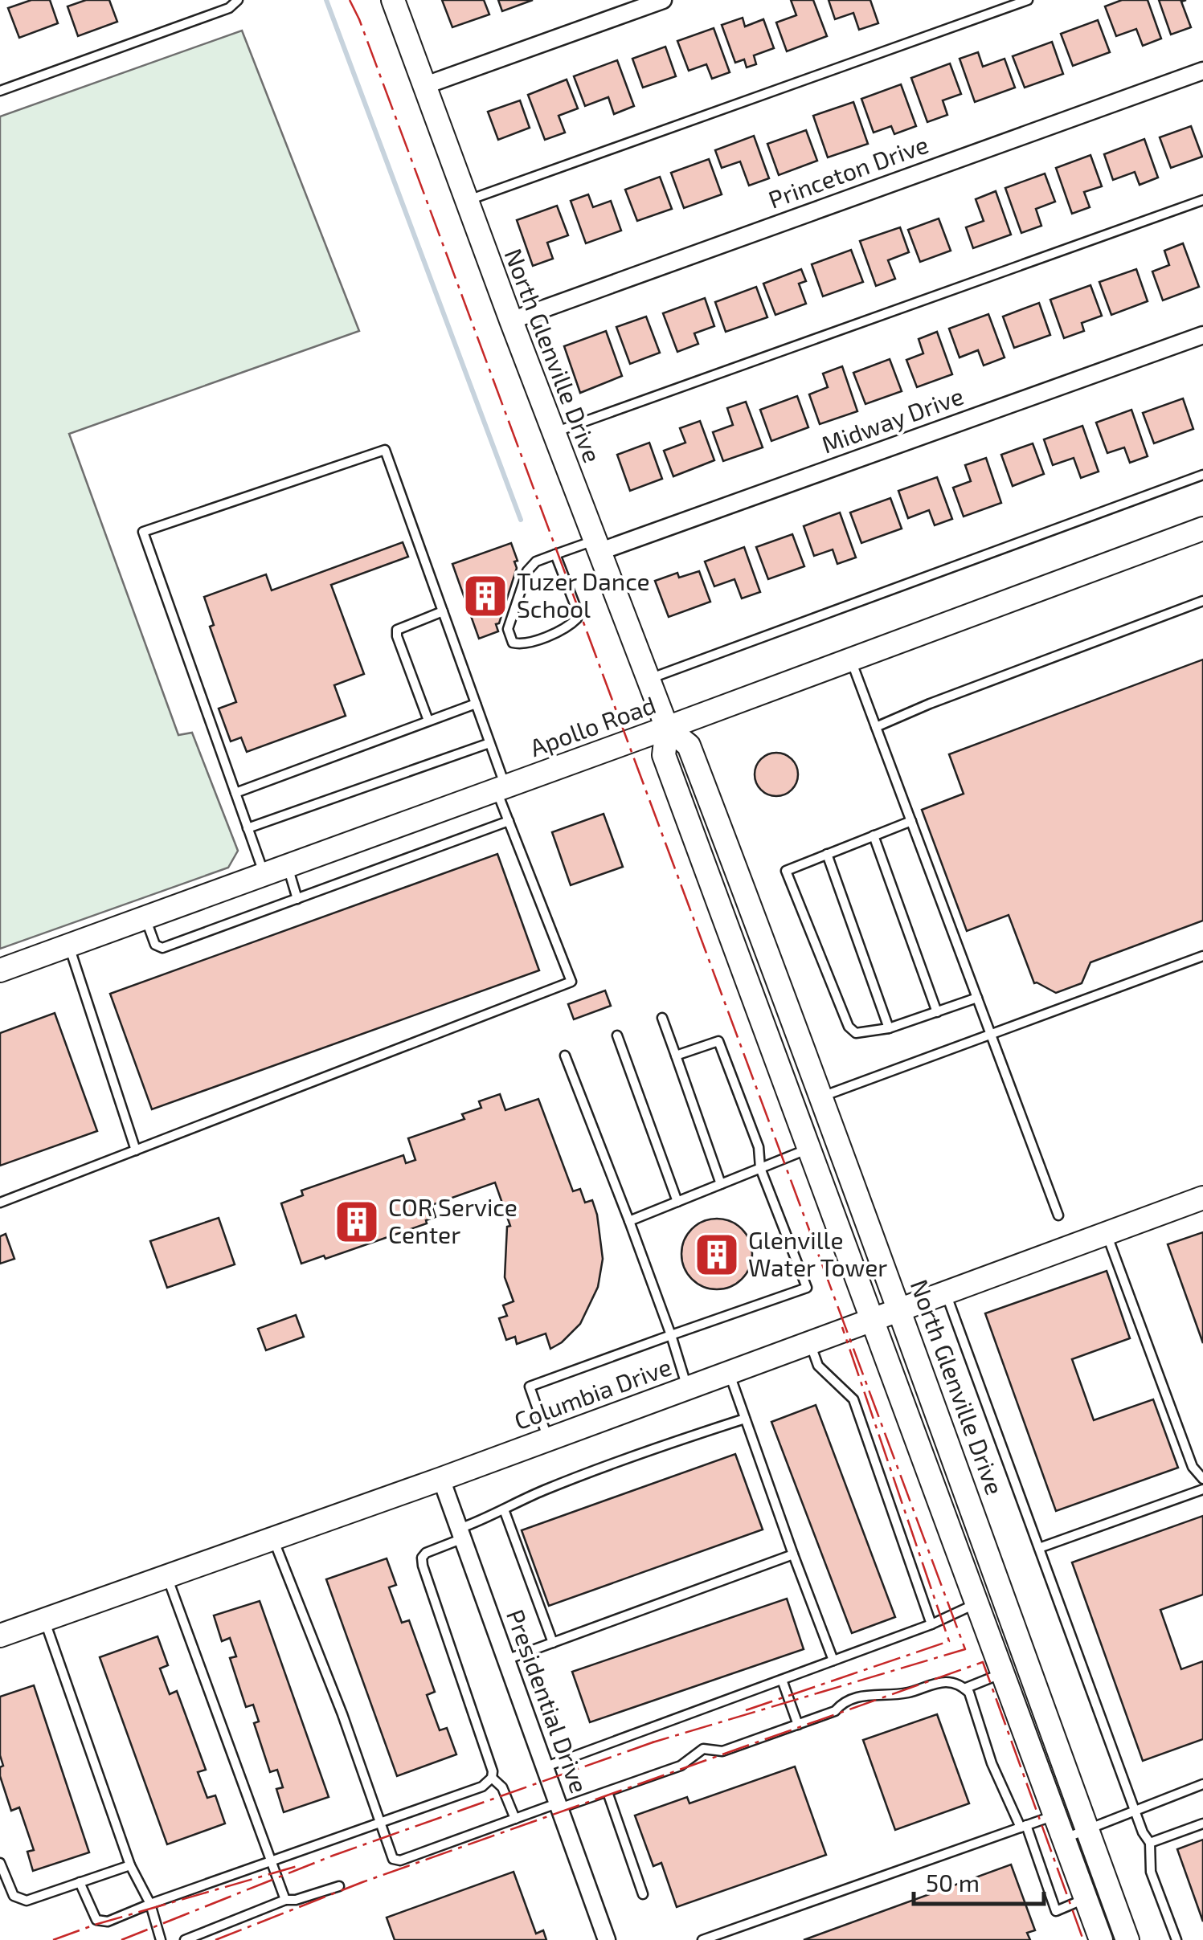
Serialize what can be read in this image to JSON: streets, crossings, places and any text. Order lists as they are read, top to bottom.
{
  "streets": {
    "street": [
      "Princeton Drive",
      "North Glenville Drive",
      "Midway Drive",
      "Apollo Road",
      "Columbia Drive",
      "Presidential Drive"
    ]
  },
  "crossings": [
    ["Princeton Drive", "North Glenville Drive"],
    ["North Glenville Drive", "Midway Drive"],
    ["North Glenville Drive", "Apollo Road"],
    ["North Glenville Drive", "Columbia Drive"],
    ["Columbia Drive", "Presidential Drive"]
  ],
  "places": {
    "building": ["Tuzer Dance School", "COR Service Center", "Glenville Water Tower"]
  },
  "scale_bar": "50 m"
}
